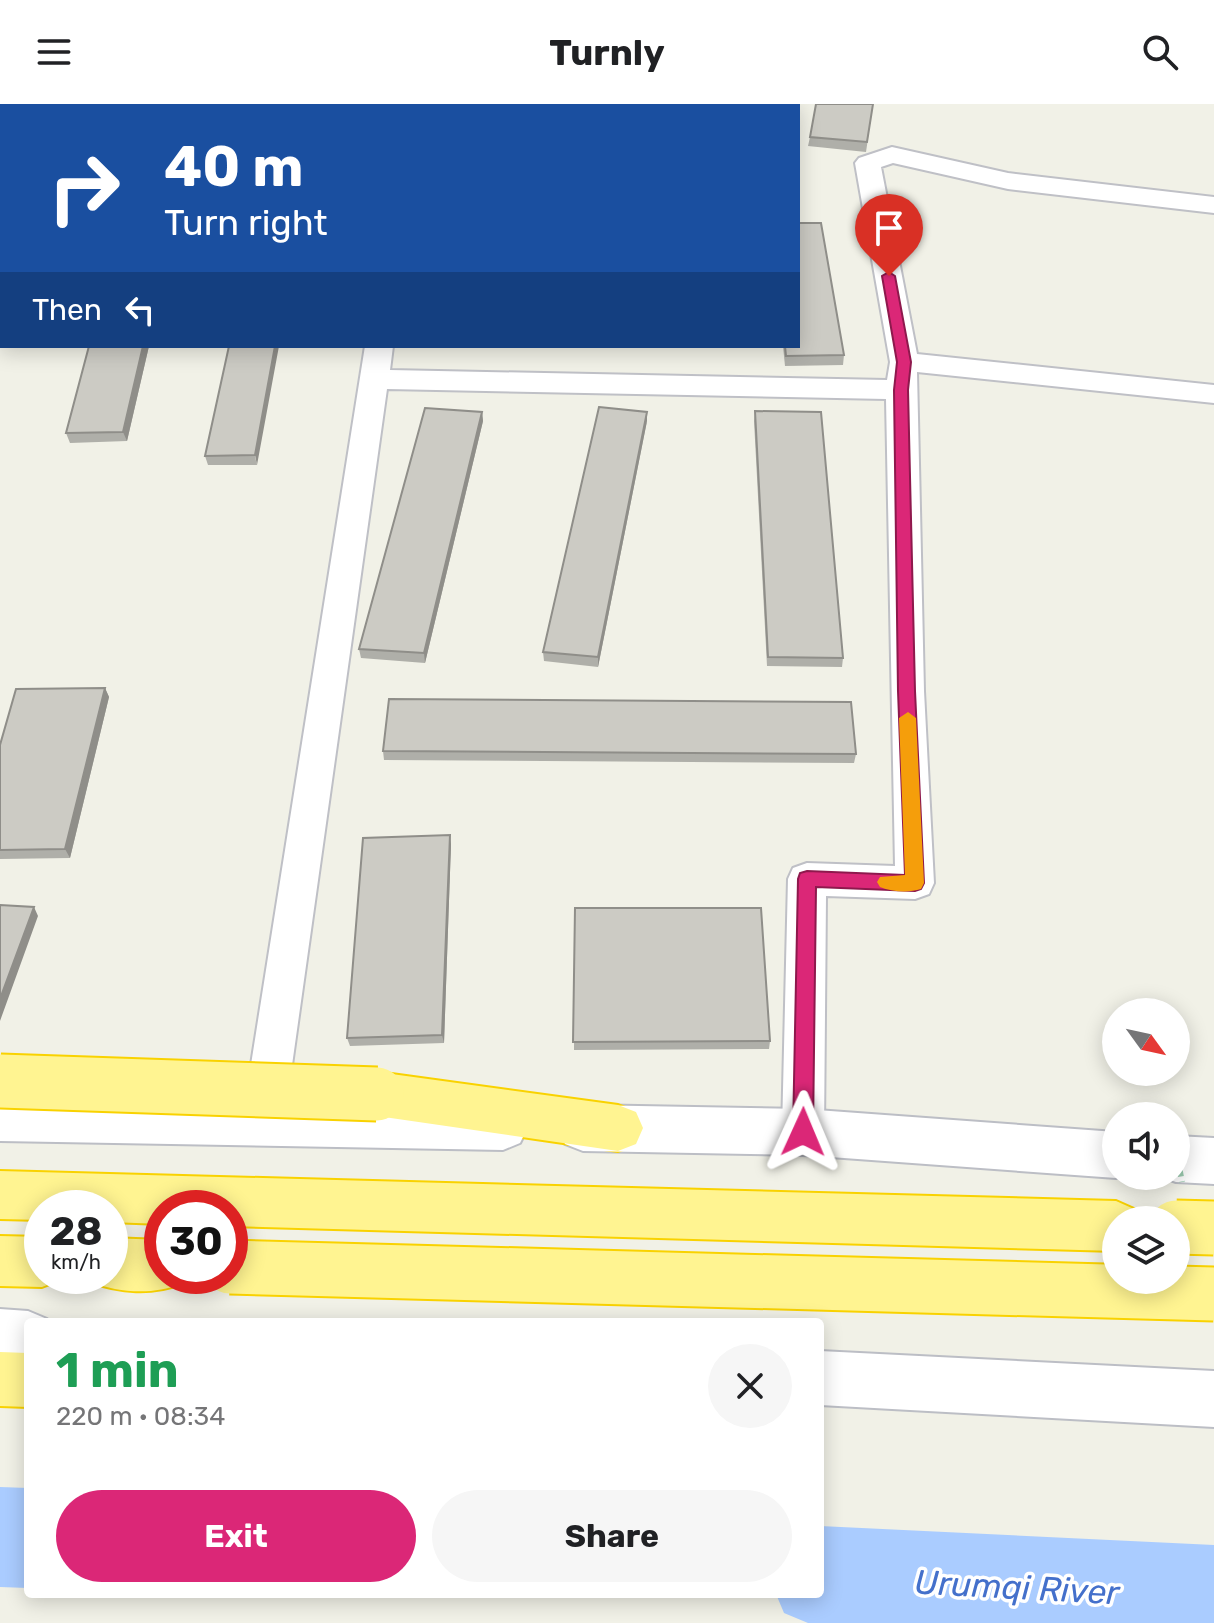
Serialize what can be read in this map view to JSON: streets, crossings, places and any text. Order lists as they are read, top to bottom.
{
  "water": ["Urumqi River"],
  "north": "bottom right",
  "page": {
    "header": "Turnly",
    "turn": ["40 m", "Turn right"],
    "then": "Then",
    "speed": "28 km/h",
    "limit": "30",
    "heading": ["1 min", "220 m · 08:34"],
    "buttons": ["Exit", "Share"]
  }
}
